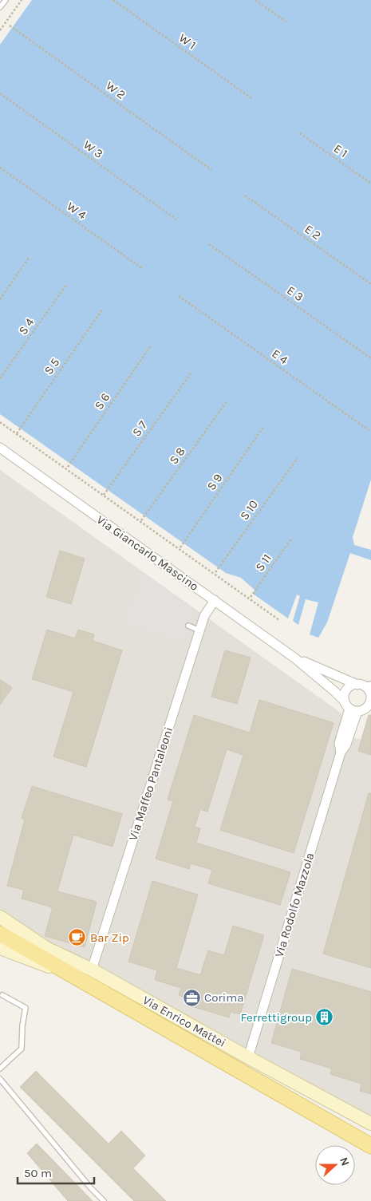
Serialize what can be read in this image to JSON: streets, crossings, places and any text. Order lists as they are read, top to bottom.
{
  "streets": {
    "main road": ["Via Enrico Mattei"],
    "street": ["Via Giancarlo Mascino", "Via Maffeo Pantaleoni", "Via Rodolfo Mazzola"],
    "path": [
      "W 1",
      "W 2",
      "W 3",
      "E 1",
      "W 4",
      "E 2",
      "E 3",
      "S 4",
      "E 4",
      "S 5",
      "S 6",
      "S 7",
      "S 8",
      "S 9",
      "S 10",
      "S 11"
    ]
  },
  "crossings": [
    ["Via Giancarlo Mascino", "Via Maffeo Pantaleoni"],
    ["Via Giancarlo Mascino", "Via Rodolfo Mazzola"],
    ["Via Maffeo Pantaleoni", "Via Enrico Mattei"],
    ["Via Rodolfo Mazzola", "Via Enrico Mattei"]
  ],
  "places": {
    "cafe": ["Bar Zip"],
    "office": ["Corima"],
    "building": ["Ferrettigroup"]
  },
  "scale_bar": "50 m",
  "north": "right"
}
